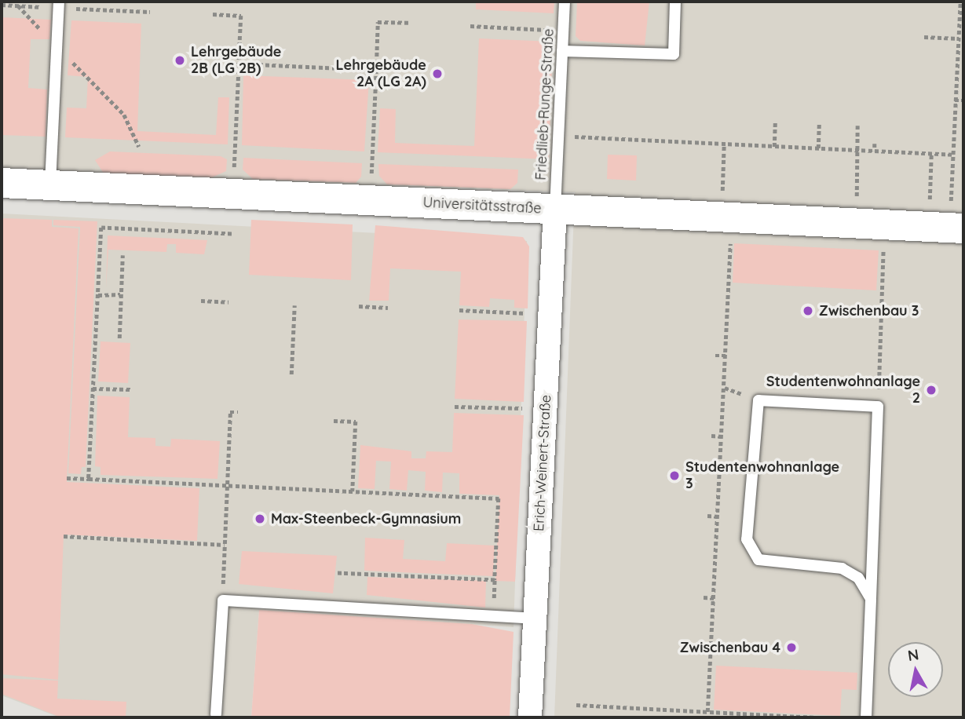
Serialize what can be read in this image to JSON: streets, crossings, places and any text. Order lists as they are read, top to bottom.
{
  "streets": {
    "street": ["Universitätsstraße", "Erich-Weinert-Straße"],
    "lane": ["Friedlieb-Runge-Straße"]
  },
  "crossings": [
    ["Friedlieb-Runge-Straße", "Universitätsstraße"],
    ["Friedlieb-Runge-Straße", "Erich-Weinert-Straße"],
    ["Universitätsstraße", "Erich-Weinert-Straße"]
  ],
  "places": [
    "Lehrgebäude 2B (LG 2B)",
    "Lehrgebäude 2A (LG 2A)",
    "Zwischenbau 3",
    "Studentenwohnanlage 2",
    "Studentenwohnanlage 3",
    "Max-Steenbeck-Gymnasium",
    "Zwischenbau 4"
  ],
  "north": "top"
}
